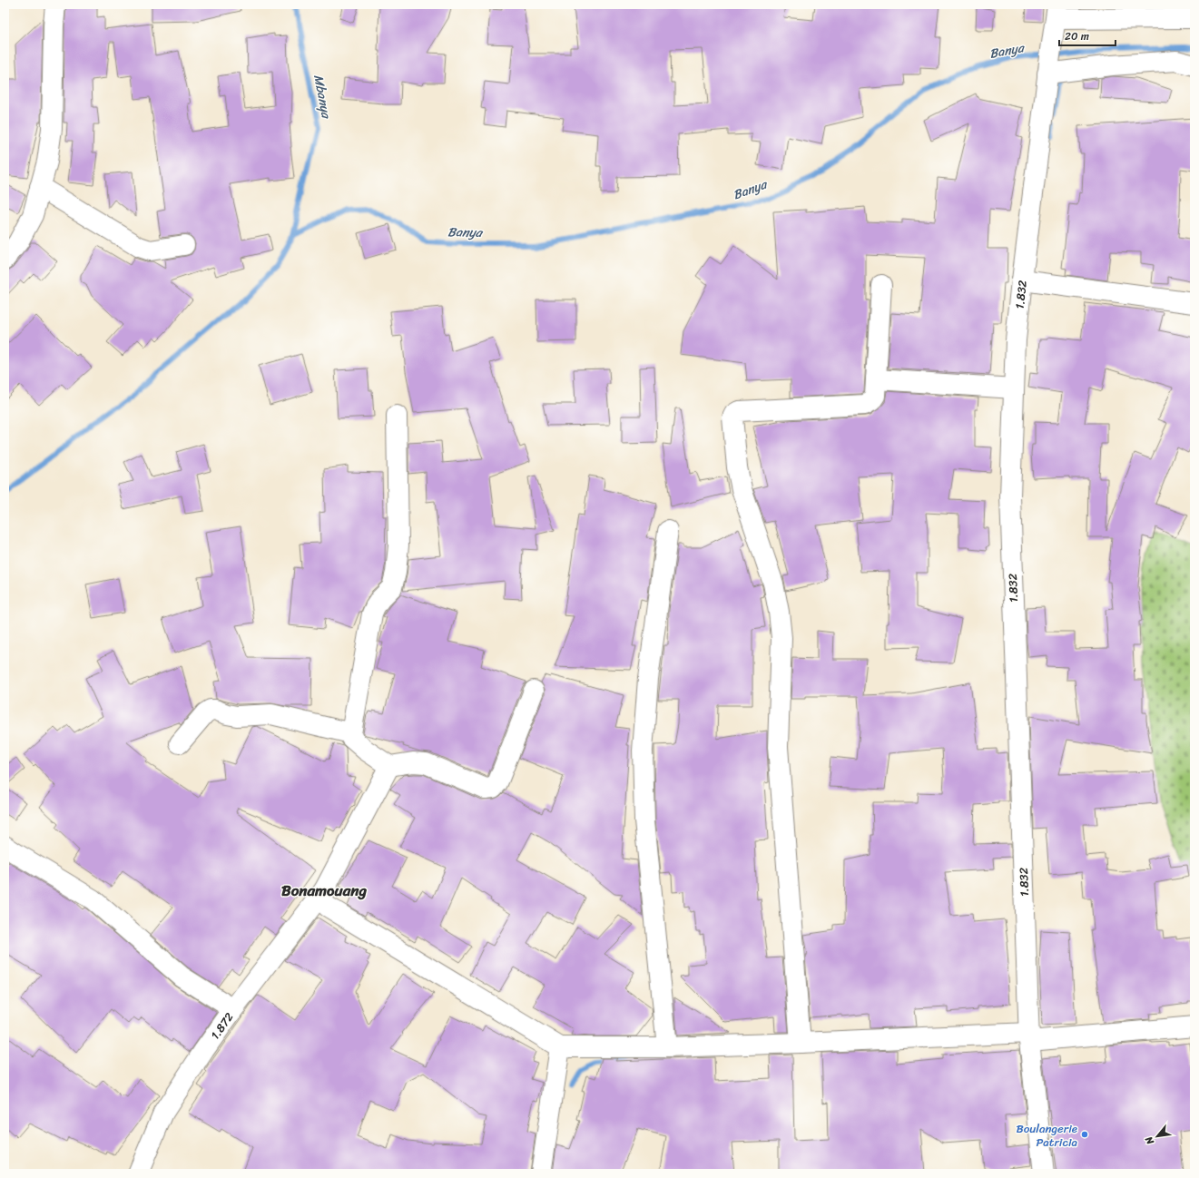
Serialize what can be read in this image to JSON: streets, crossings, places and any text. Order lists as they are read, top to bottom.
{
  "streets": {
    "street": ["1.832", "1.872"]
  },
  "districts": ["Bonamouang"],
  "water": ["Banya", "Mbanya"],
  "places": ["Boulangerie Patricia"],
  "scale_bar": "20 m",
  "north": "bottom left"
}
